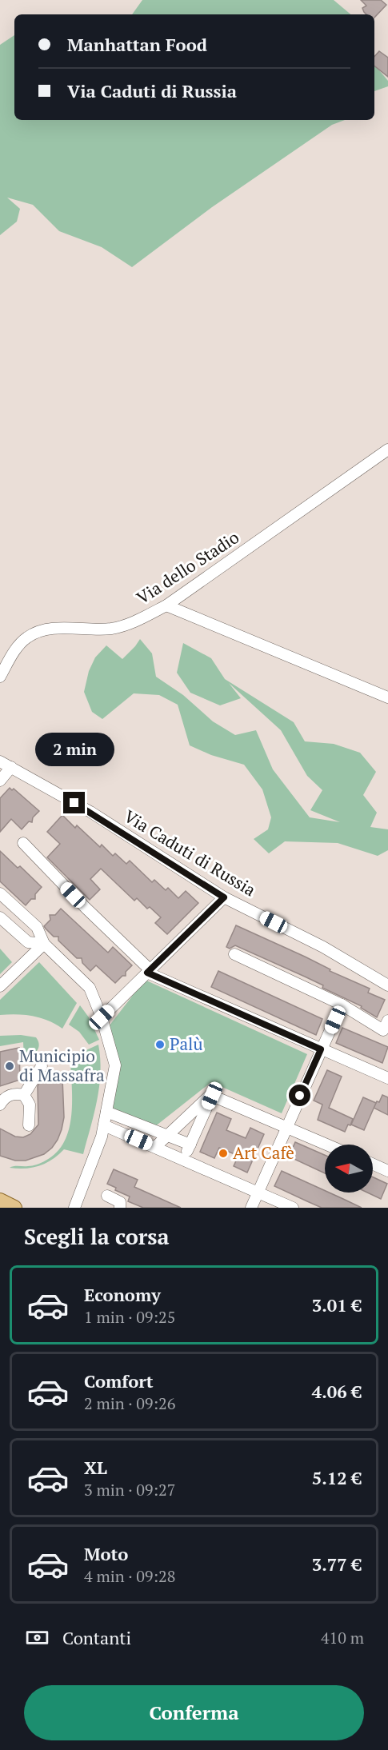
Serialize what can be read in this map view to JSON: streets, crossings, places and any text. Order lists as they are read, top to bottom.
{
  "streets": {
    "street": ["Via dello Stadio", "Via Caduti di Russia"]
  },
  "places": ["Palù", "Municipio di Massafra", "Art Cafè"],
  "north": "left",
  "page": {
    "banner": ["Manhattan Food", "Via Caduti di Russia"],
    "bubble": "2 min",
    "heading": "Scegli la corsa",
    "list": [
      {
        "name": "Economy",
        "note": "1 min · 09:25",
        "value": "3.01 €"
      },
      {
        "name": "Comfort",
        "note": "2 min · 09:26",
        "value": "4.06 €"
      },
      {
        "name": "XL",
        "note": "3 min · 09:27",
        "value": "5.12 €"
      },
      {
        "name": "Moto",
        "note": "4 min · 09:28",
        "value": "3.77 €"
      }
    ],
    "pay": ["Contanti", "410 m"],
    "buttons": "Conferma"
  }
}
